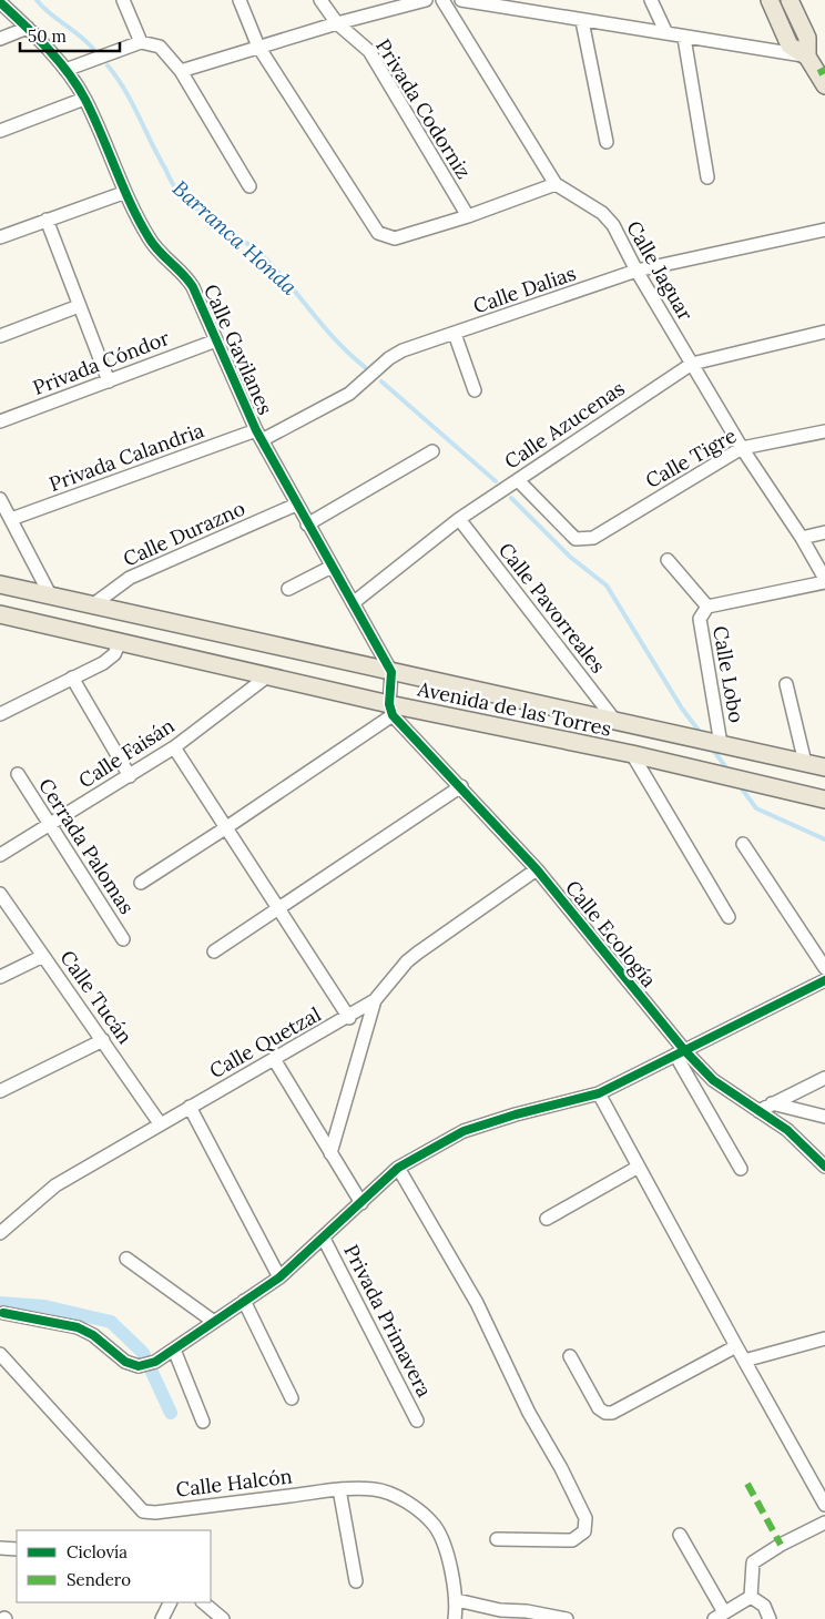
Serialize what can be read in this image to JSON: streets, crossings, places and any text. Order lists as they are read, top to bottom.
{
  "streets": {
    "main road": ["Avenida de las Torres"],
    "street": [
      "Privada Codorniz",
      "Calle Jaguar",
      "Calle Dalias",
      "Calle Gavilanes",
      "Privada Cóndor",
      "Calle Azucenas",
      "Privada Calandria",
      "Calle Tigre",
      "Calle Durazno",
      "Calle Pavorreales",
      "Calle Lobo",
      "Calle Faisán",
      "Cerrada Palomas",
      "Calle Ecología",
      "Calle Tucán",
      "Calle Quetzal",
      "Privada Primavera",
      "Calle Halcón"
    ]
  },
  "crossings": [
    ["Calle Jaguar", "Calle Dalias"],
    ["Calle Jaguar", "Calle Azucenas"],
    ["Calle Jaguar", "Calle Tigre"],
    ["Calle Dalias", "Calle Gavilanes"],
    ["Calle Dalias", "Privada Calandria"],
    ["Calle Gavilanes", "Privada Cóndor"],
    ["Calle Gavilanes", "Calle Azucenas"],
    ["Calle Gavilanes", "Privada Calandria"],
    ["Calle Gavilanes", "Calle Durazno"],
    ["Calle Gavilanes", "Avenida de las Torres"],
    ["Calle Azucenas", "Calle Tigre"],
    ["Calle Azucenas", "Calle Pavorreales"],
    ["Calle Durazno", "Avenida de las Torres"],
    ["Calle Pavorreales", "Avenida de las Torres"],
    ["Calle Lobo", "Avenida de las Torres"],
    ["Avenida de las Torres", "Calle Faisán"],
    ["Avenida de las Torres", "Calle Ecología"],
    ["Calle Faisán", "Cerrada Palomas"],
    ["Calle Ecología", "Calle Quetzal"],
    ["Calle Tucán", "Calle Quetzal"]
  ],
  "water": ["Barranca Honda"],
  "legend": ["Ciclovía", "Sendero"],
  "scale_bar": "50 m"
}
